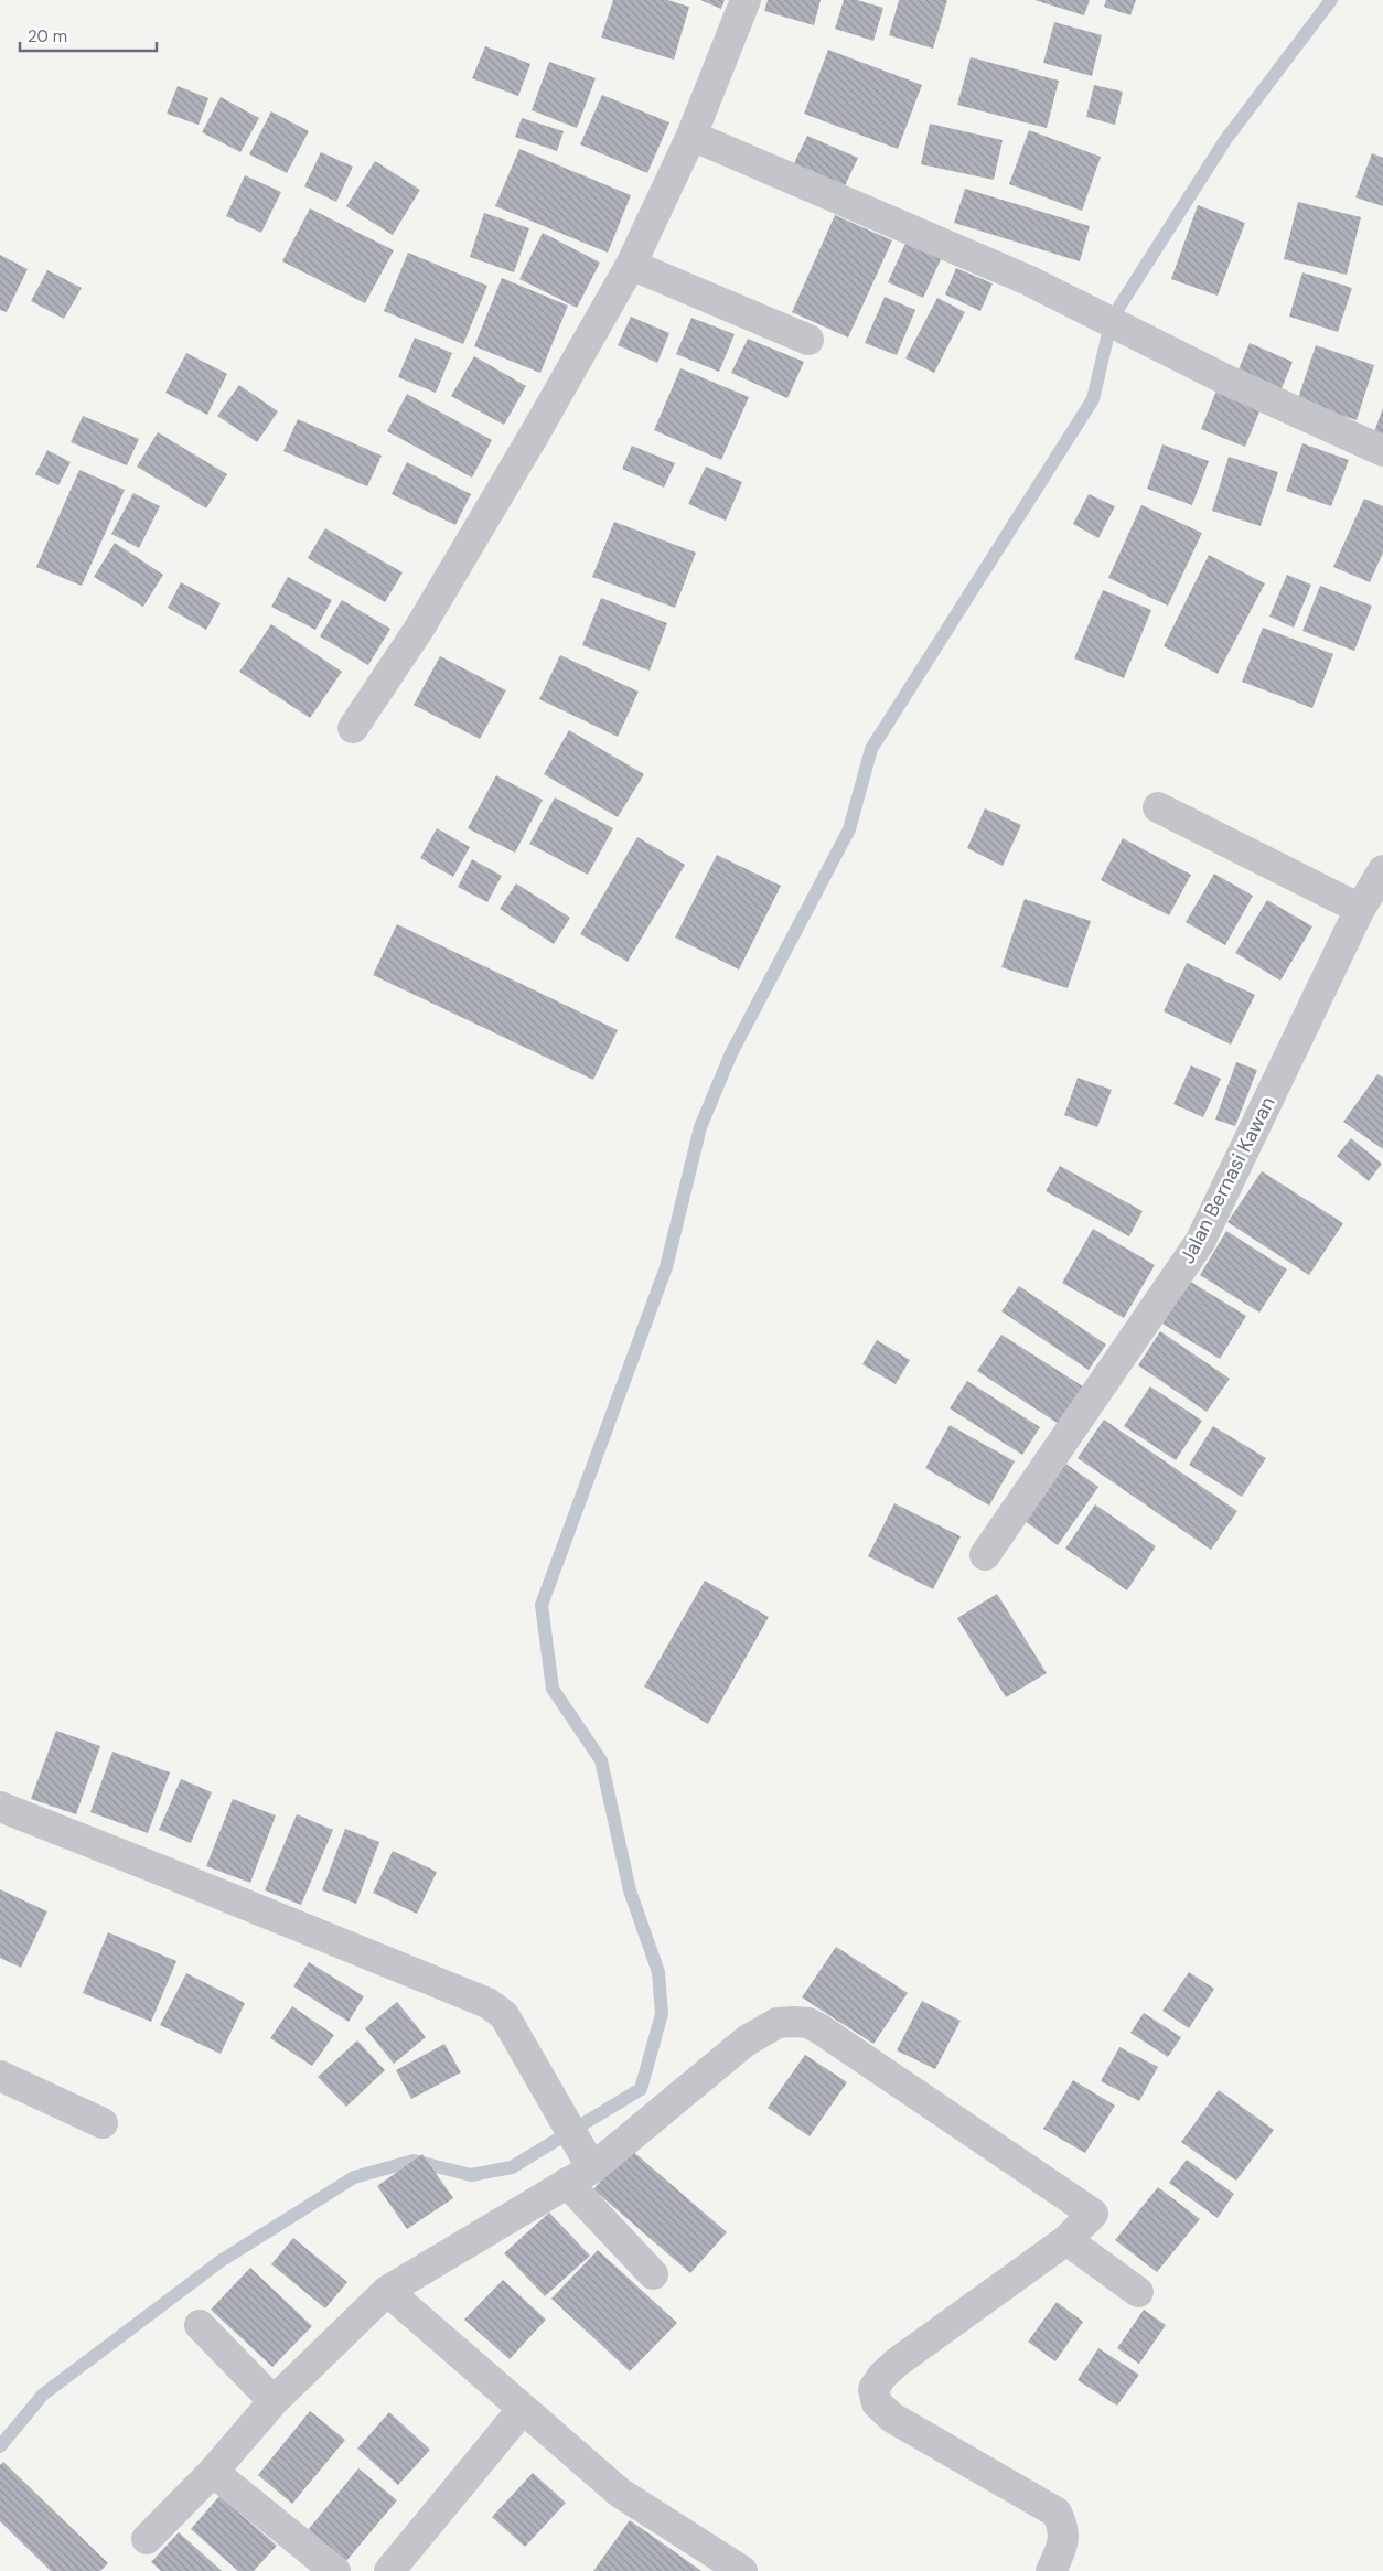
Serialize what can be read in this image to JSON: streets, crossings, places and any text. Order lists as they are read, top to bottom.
{
  "streets": {
    "street": ["Jalan Bernasi Kawan"]
  },
  "scale_bar": "20 m"
}
